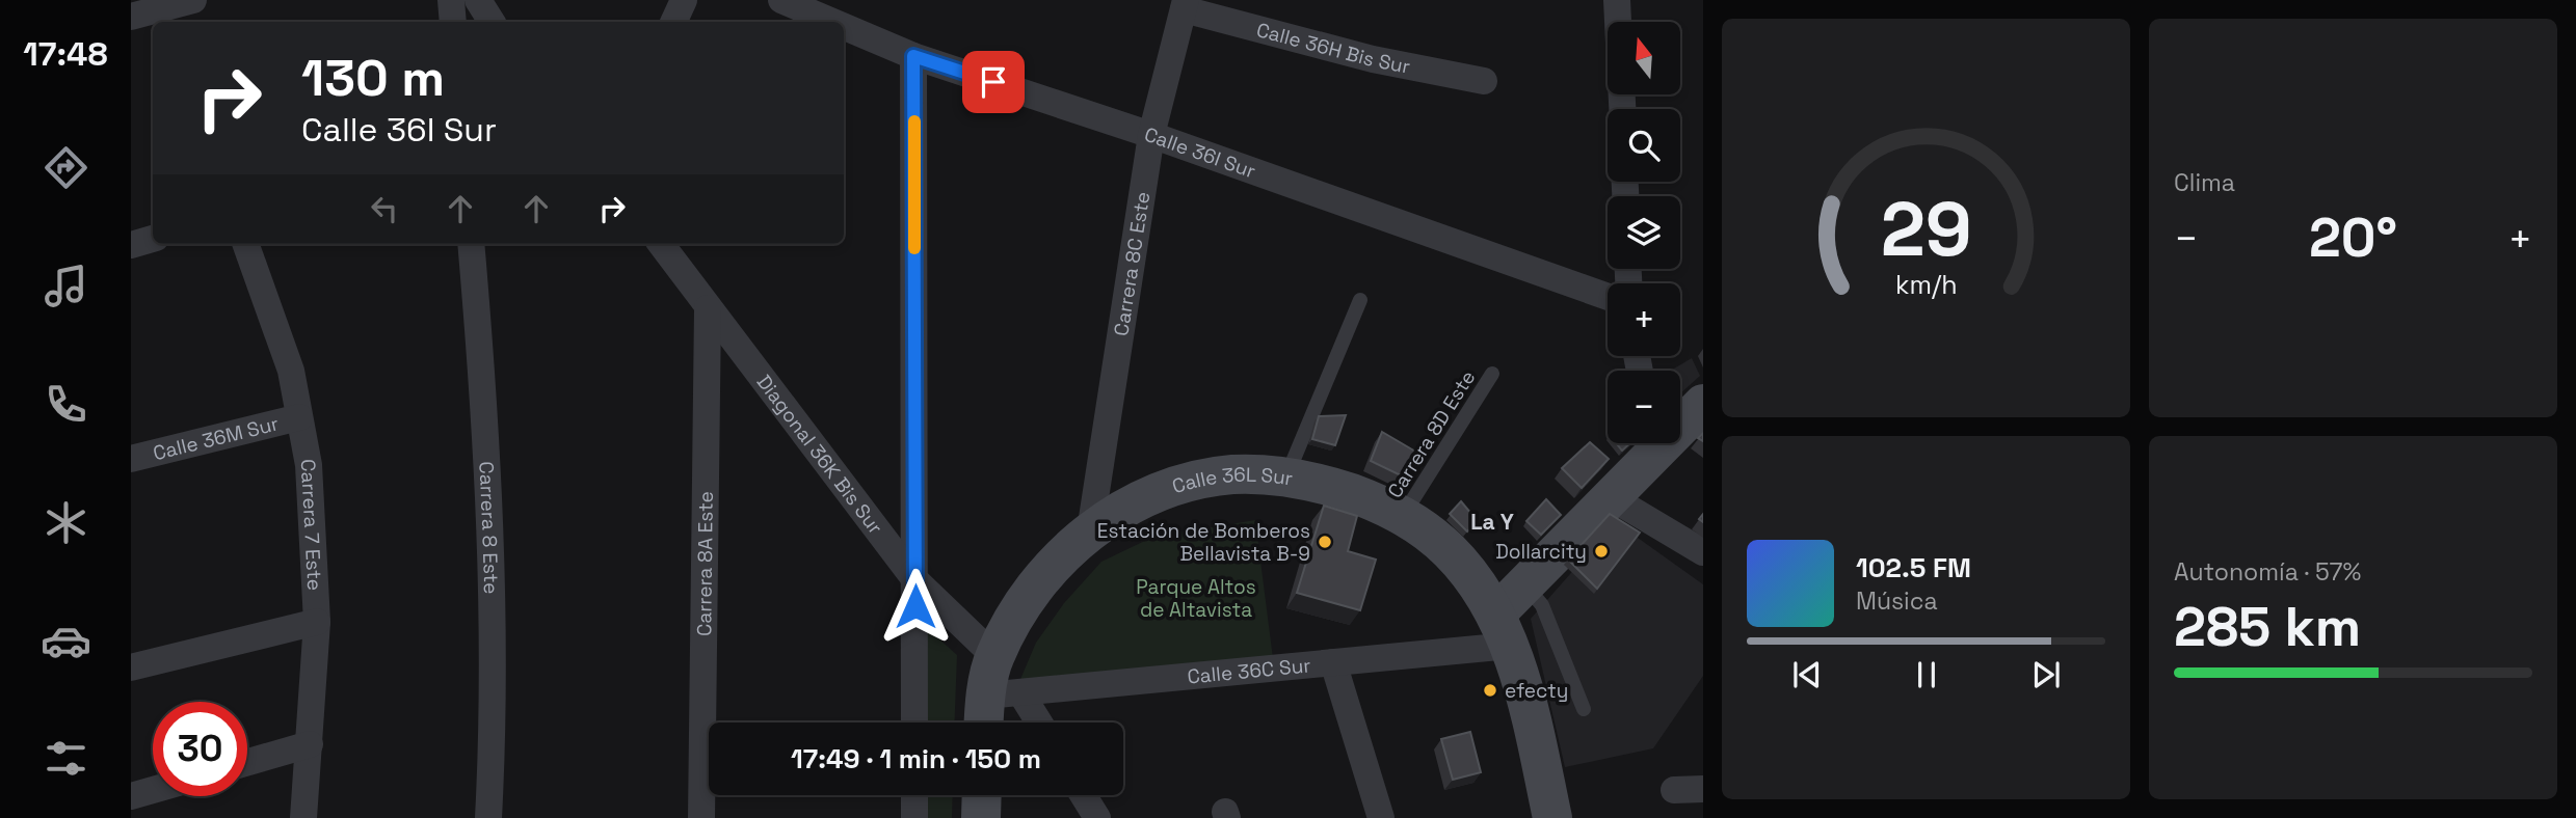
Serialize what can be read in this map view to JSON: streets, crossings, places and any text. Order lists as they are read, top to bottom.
{
  "streets": {
    "main road": ["Calle 36L Sur"],
    "street": [
      "Calle 36H Bis Sur",
      "Calle 36I Sur",
      "Carrera 8C Este",
      "Calle 36M Sur",
      "Diagonal 36K Bis Sur",
      "Carrera 7 Este",
      "Carrera 8 Este",
      "Carrera 8A Este",
      "Calle 36C Sur"
    ],
    "lane": ["Carrera 8D Este"]
  },
  "crossings": [
    ["Calle 36H Bis Sur", "Carrera 8C Este"],
    ["Calle 36I Sur", "Carrera 8C Este"],
    ["Carrera 8C Este", "Calle 36L Sur"],
    ["Carrera 8D Este", "Calle 36L Sur"],
    ["Calle 36M Sur", "Carrera 7 Este"],
    ["Diagonal 36K Bis Sur", "Calle 36L Sur"],
    ["Diagonal 36K Bis Sur", "Carrera 8A Este"],
    ["Calle 36L Sur", "Calle 36C Sur"]
  ],
  "districts": ["La Y"],
  "parks": ["Parque Altos de Altavista"],
  "places": ["Estación de Bomberos Bellavista B-9", "Dollarcity", "efecty"],
  "north": "top",
  "page": {
    "tabs": "17:48",
    "tile": [
      "Clima",
      ["Autonomía · 57%", "285 km"]
    ],
    "map_buttons": ["+", "−"],
    "turn": ["130 m", "Calle 36I Sur"],
    "heat": ["−", "20°", "+"],
    "song": ["102.5 FM", "Música"],
    "limit": "30",
    "trip": "17:49 · 1 min · 150 m",
    "gauge": ["29", "km/h"]
  }
}
